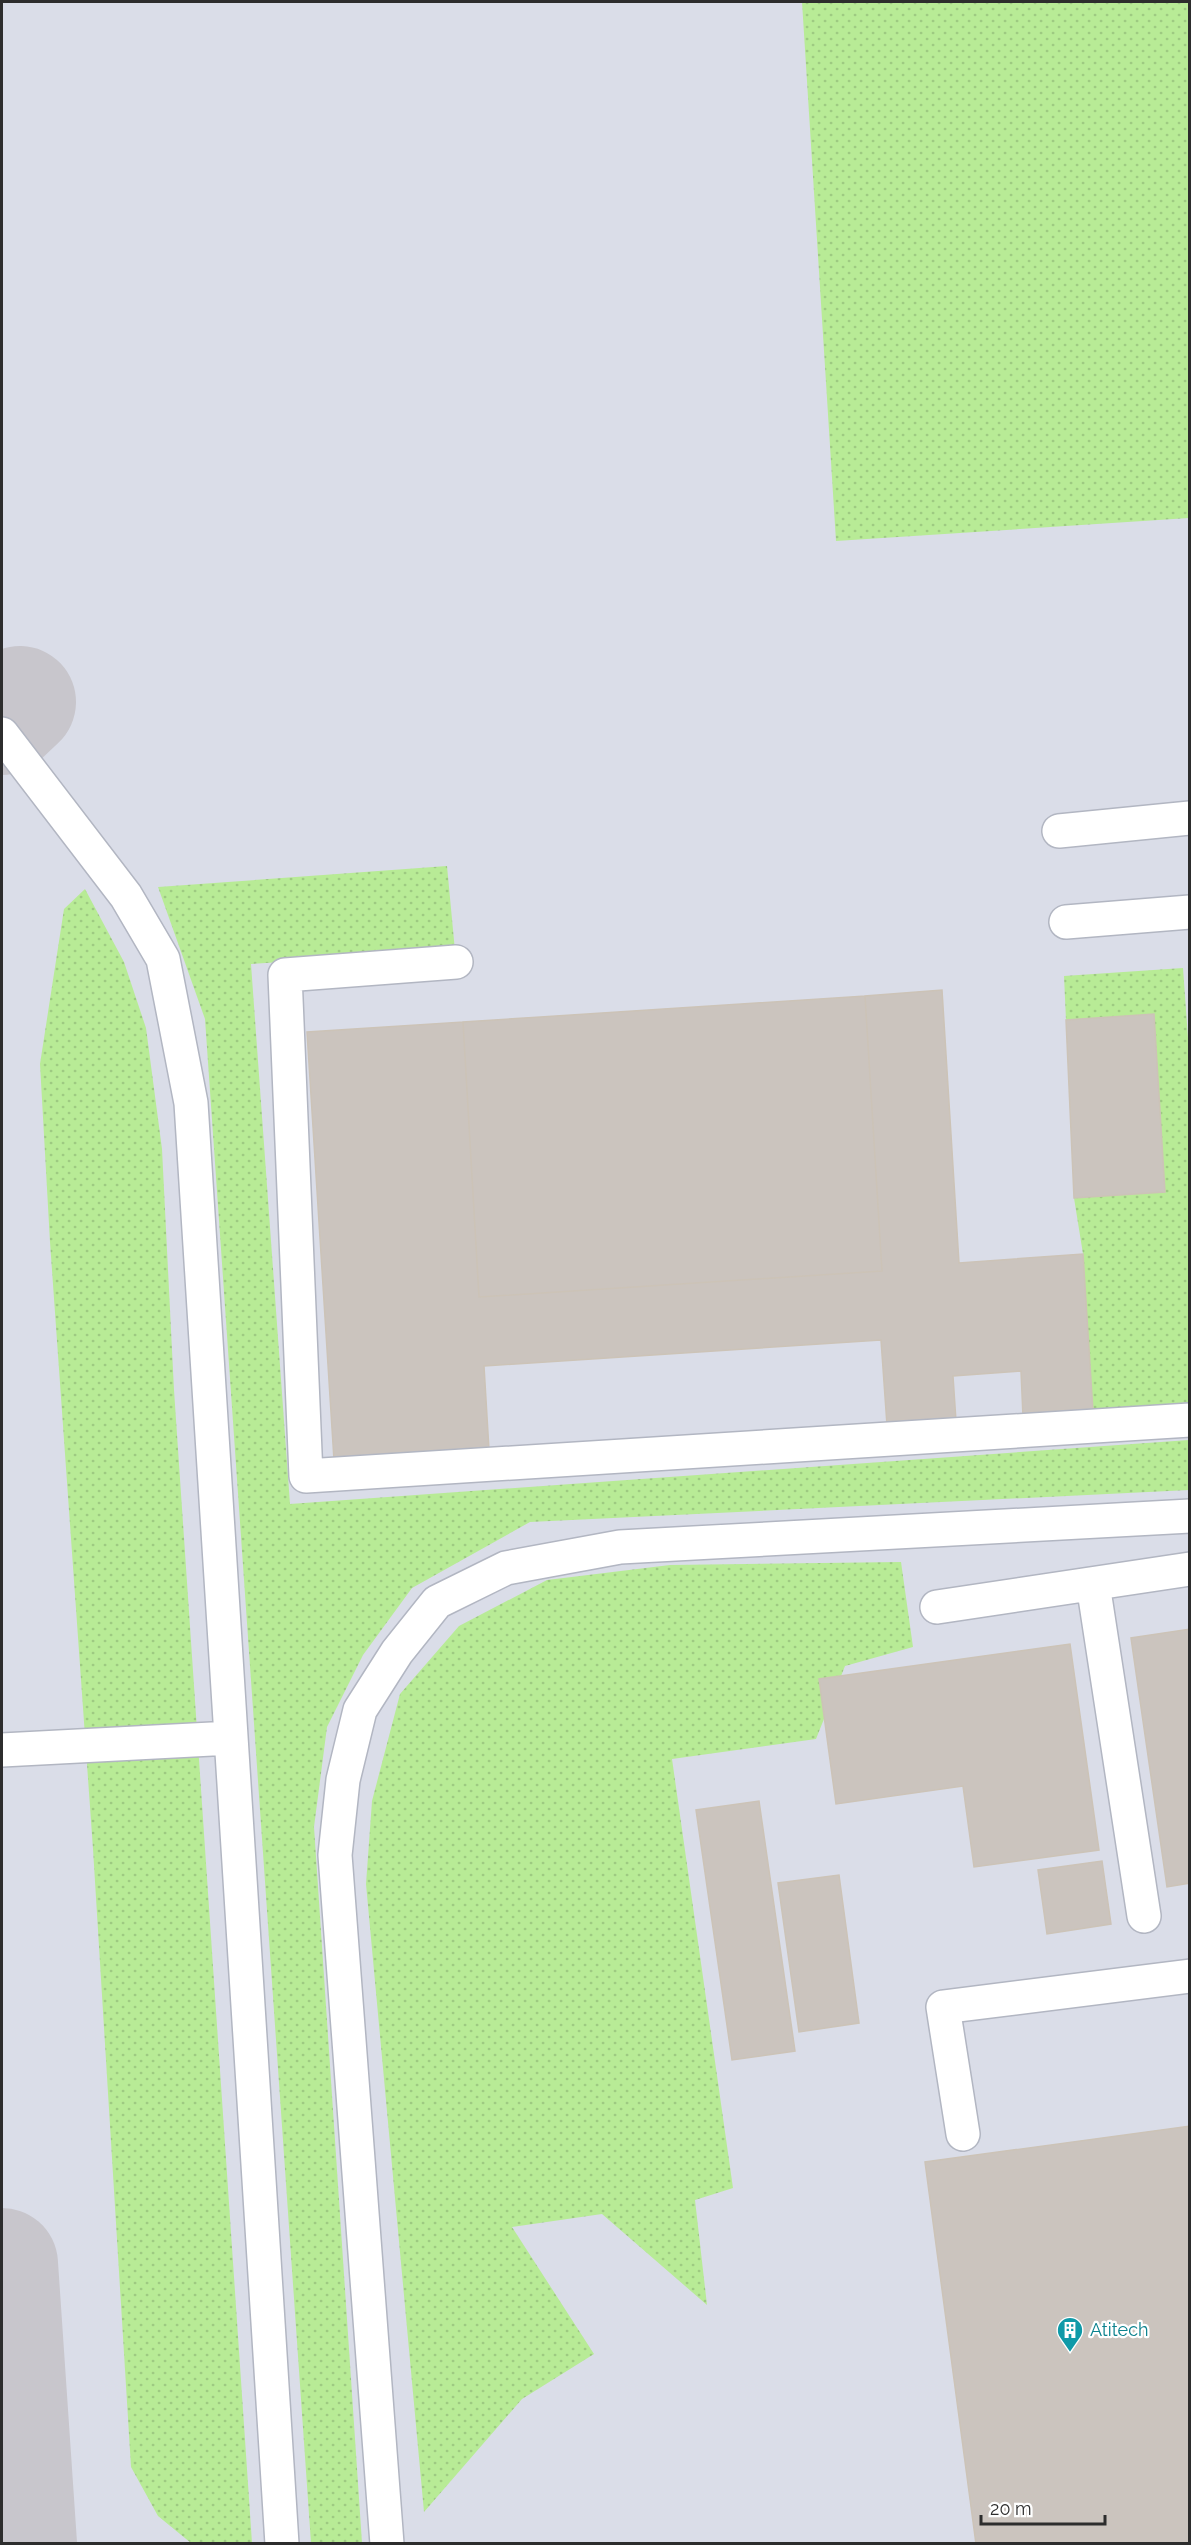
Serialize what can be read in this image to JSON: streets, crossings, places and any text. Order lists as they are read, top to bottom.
{
  "places": {
    "building": ["Atitech"]
  },
  "scale_bar": "20 m"
}
